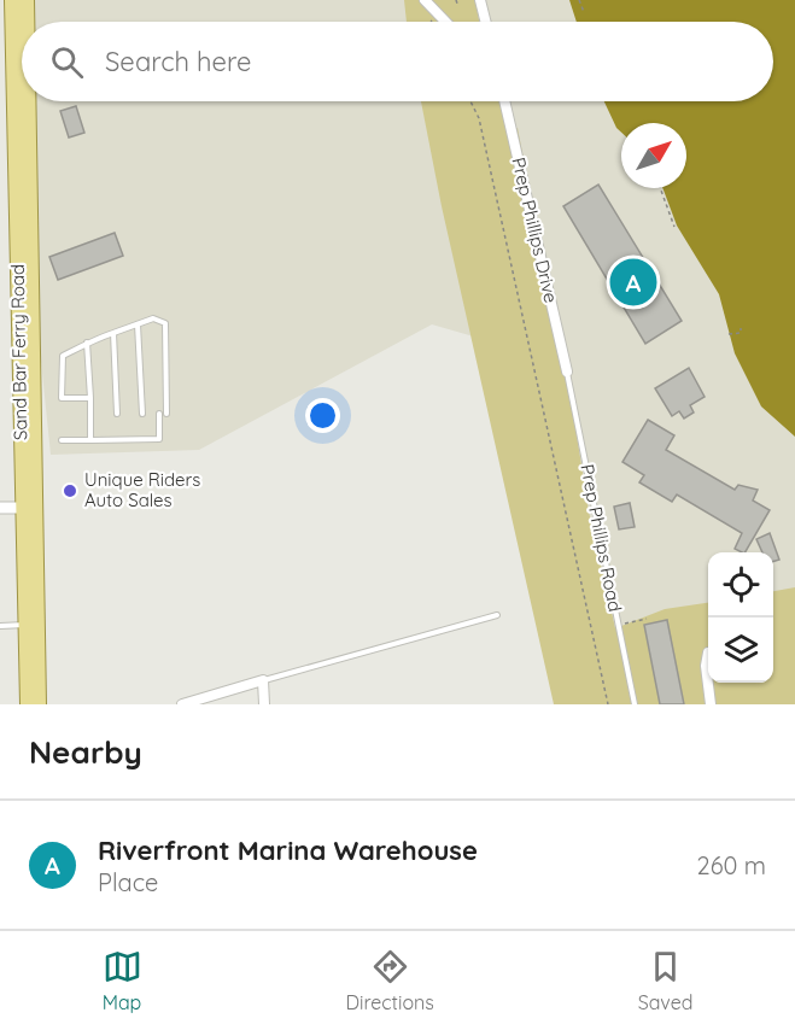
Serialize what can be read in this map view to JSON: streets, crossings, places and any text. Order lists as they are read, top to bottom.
{
  "streets": {
    "main road": ["Sand Bar Ferry Road"],
    "street": ["Prep Phillips Drive"],
    "lane": ["Prep Phillips Road"]
  },
  "crossings": [
    ["Prep Phillips Drive", "Prep Phillips Road"]
  ],
  "places": ["Unique Riders Auto Sales"],
  "north": "top right",
  "page": {
    "search": "Search here",
    "pins": "A",
    "heading": "Nearby",
    "list": [
      {
        "mark": "A",
        "name": "Riverfront Marina Warehouse",
        "note": "Place",
        "value": "260 m"
      }
    ],
    "nav": ["Map", "Directions", "Saved"]
  }
}
